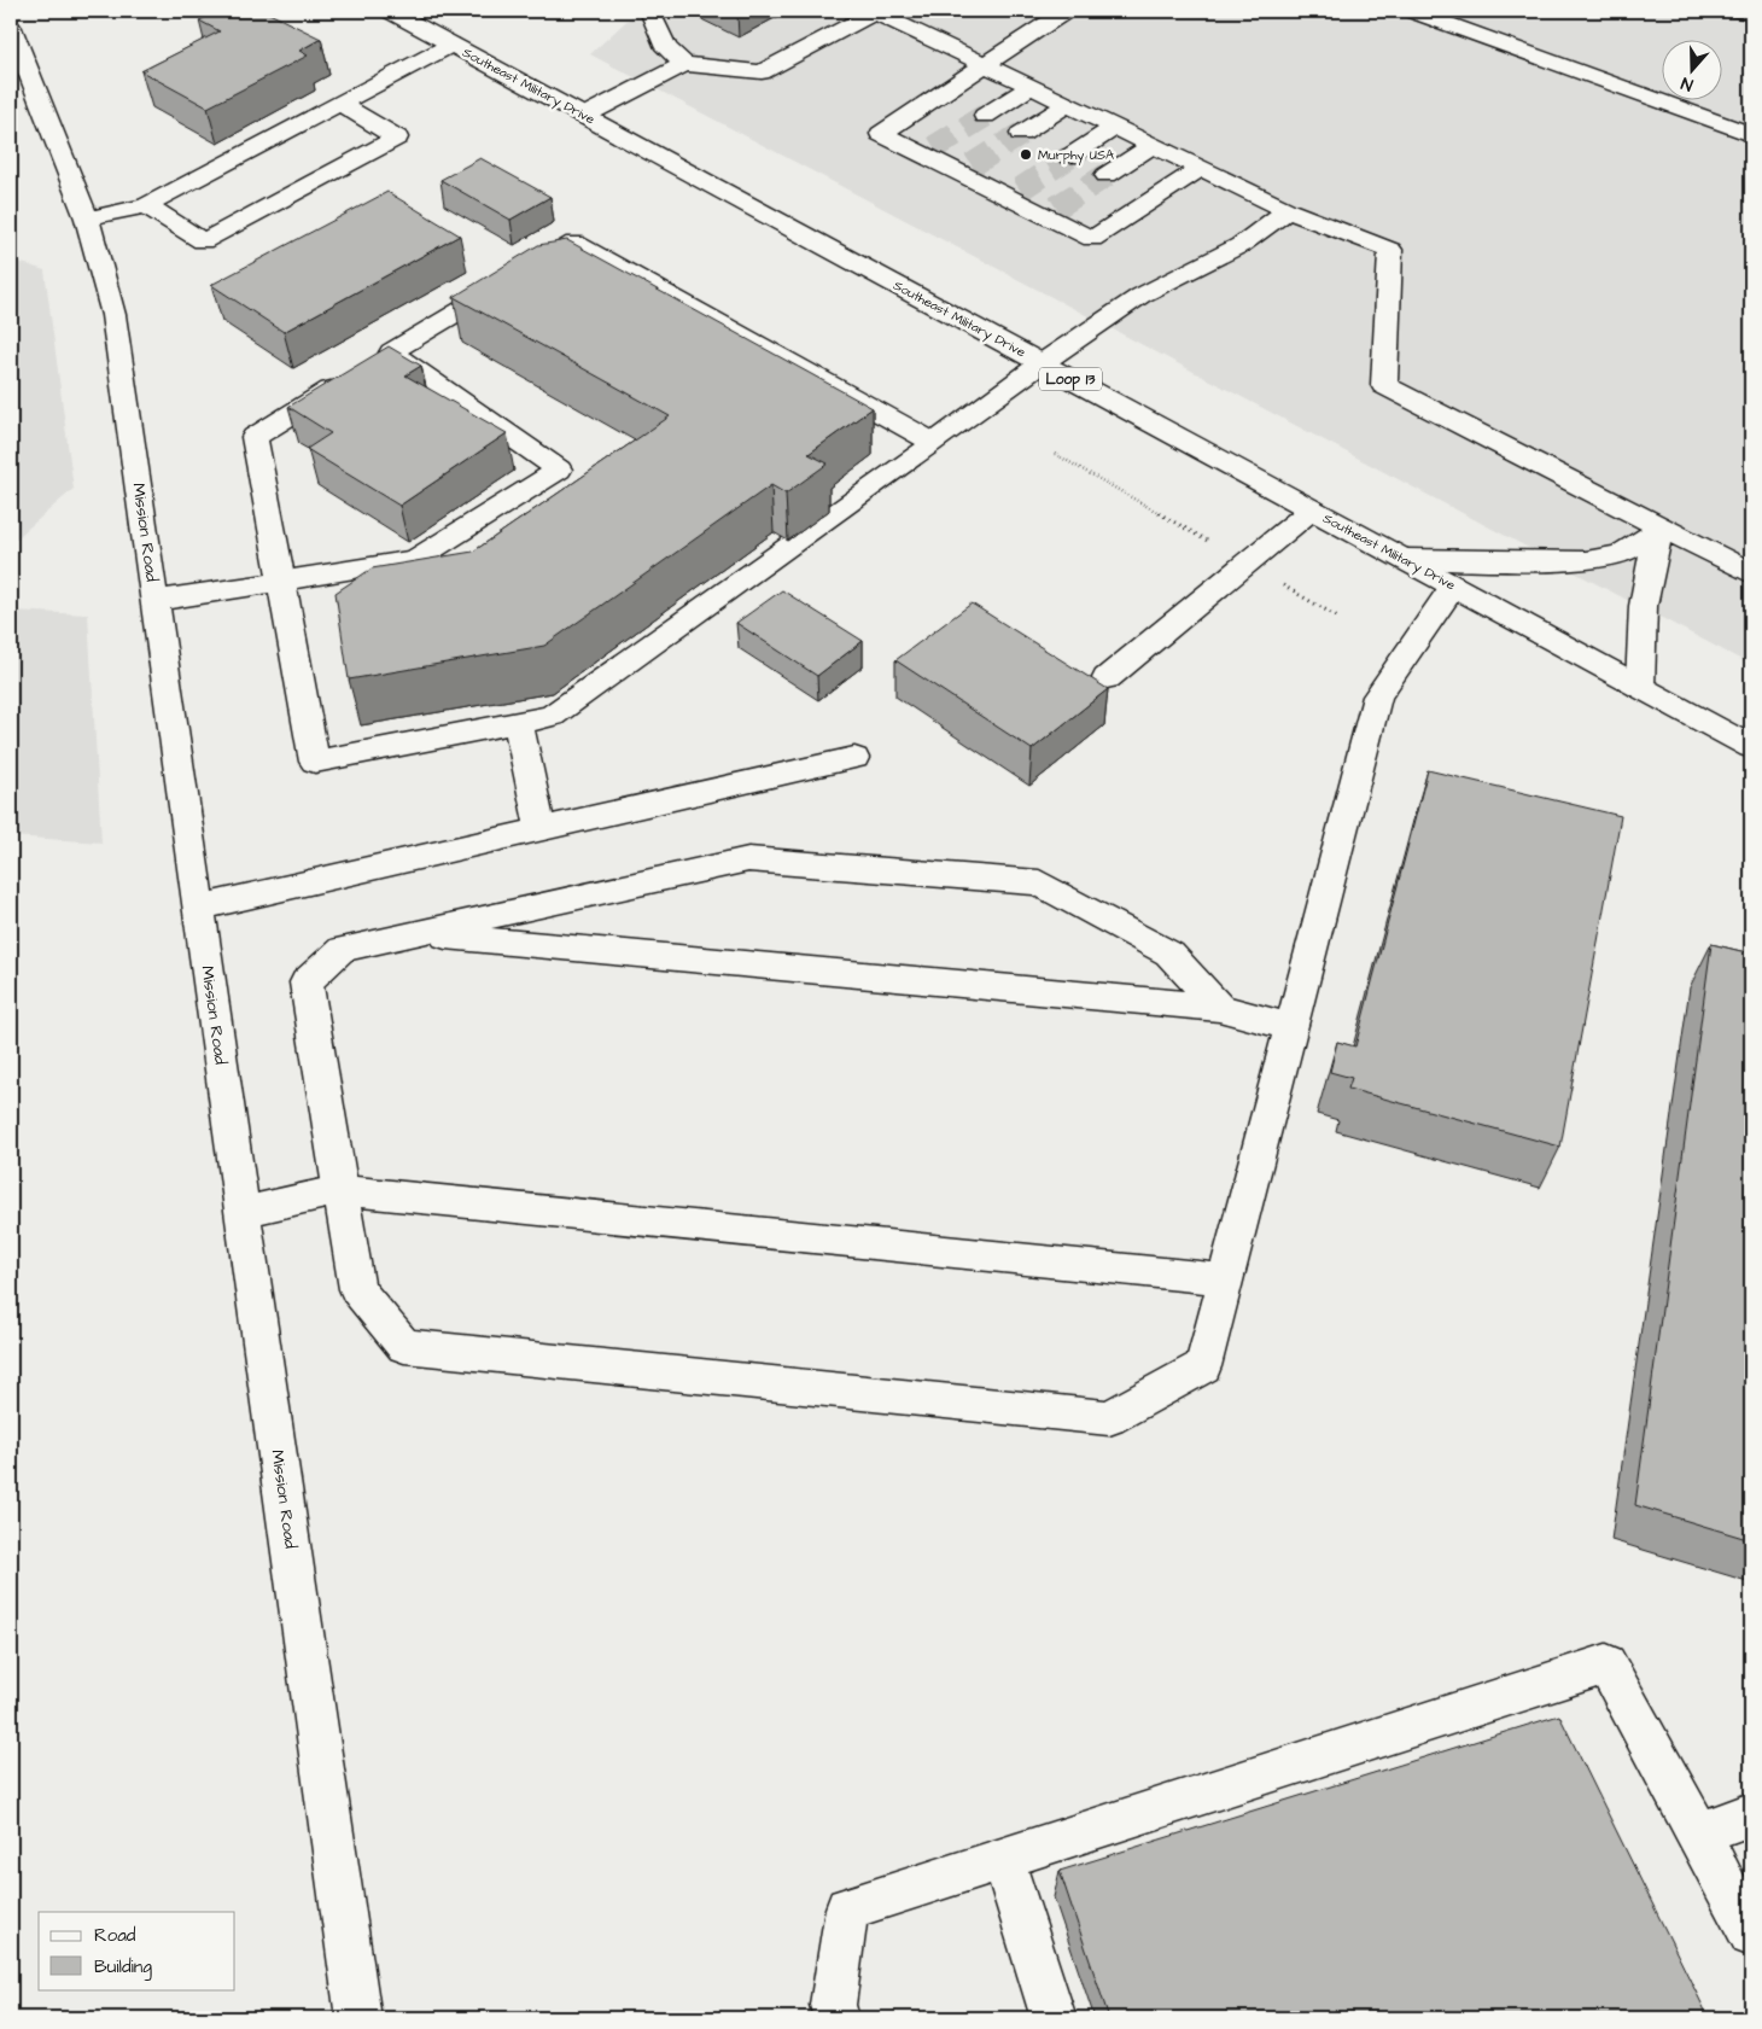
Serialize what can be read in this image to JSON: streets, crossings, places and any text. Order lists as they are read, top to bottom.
{
  "streets": {
    "street": ["Southeast Military Drive", "Loop 13", "Mission Road"]
  },
  "places": ["Murphy USA"],
  "legend": ["Road", "Building"],
  "north": "bottom"
}
